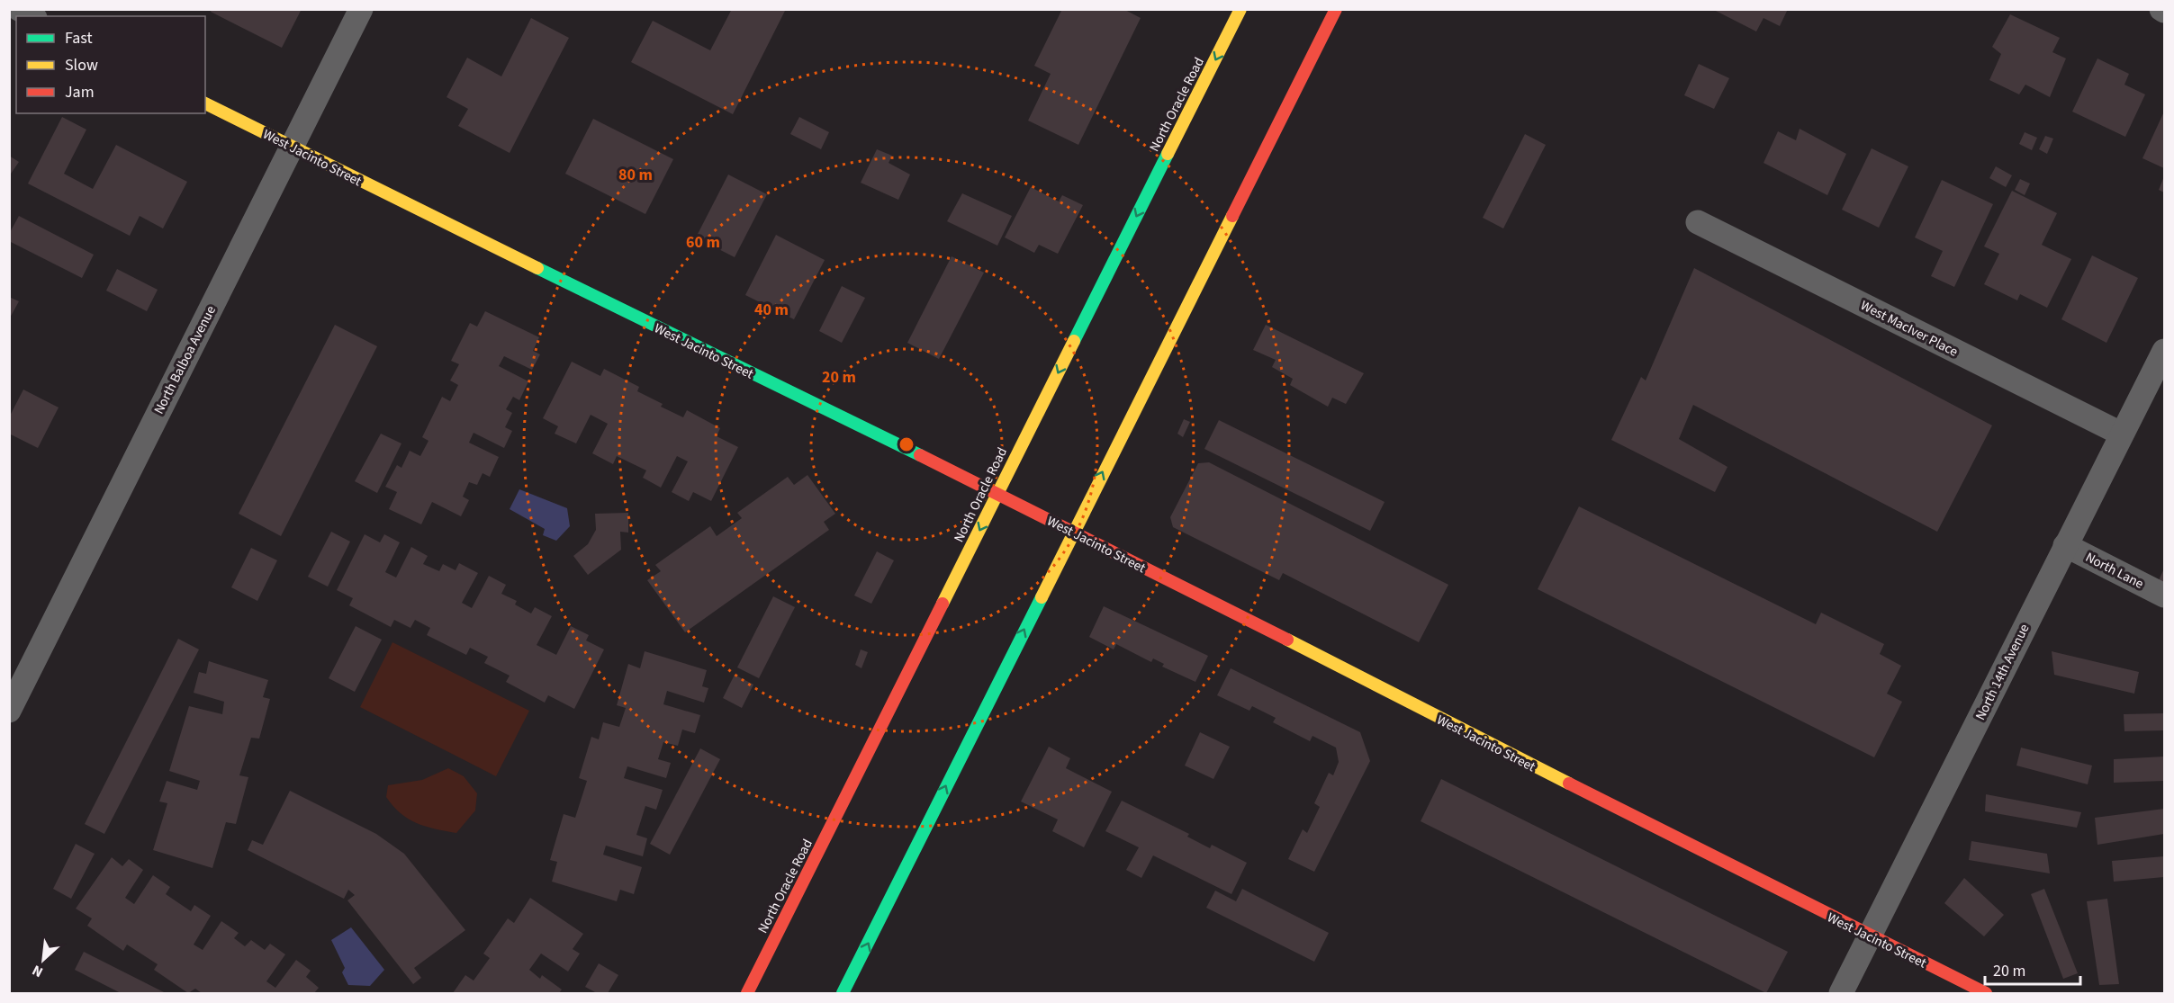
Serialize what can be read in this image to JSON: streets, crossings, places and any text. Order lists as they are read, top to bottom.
{
  "streets": {
    "main road": ["North Oracle Road", "West Jacinto Street"],
    "street": [
      "West MacIver Place",
      "North Balboa Avenue",
      "North Lane",
      "North 14th Avenue"
    ]
  },
  "crossings": [
    ["North Oracle Road", "West Jacinto Street"],
    ["West Jacinto Street", "North Balboa Avenue"],
    ["West Jacinto Street", "North 14th Avenue"],
    ["West MacIver Place", "North 14th Avenue"],
    ["North Lane", "North 14th Avenue"]
  ],
  "legend": ["Fast", "Slow", "Jam"],
  "scale_bar": "20 m",
  "north": "bottom left",
  "rings": [
    "80 m",
    "60 m",
    "40 m",
    "20 m"
  ]
}
